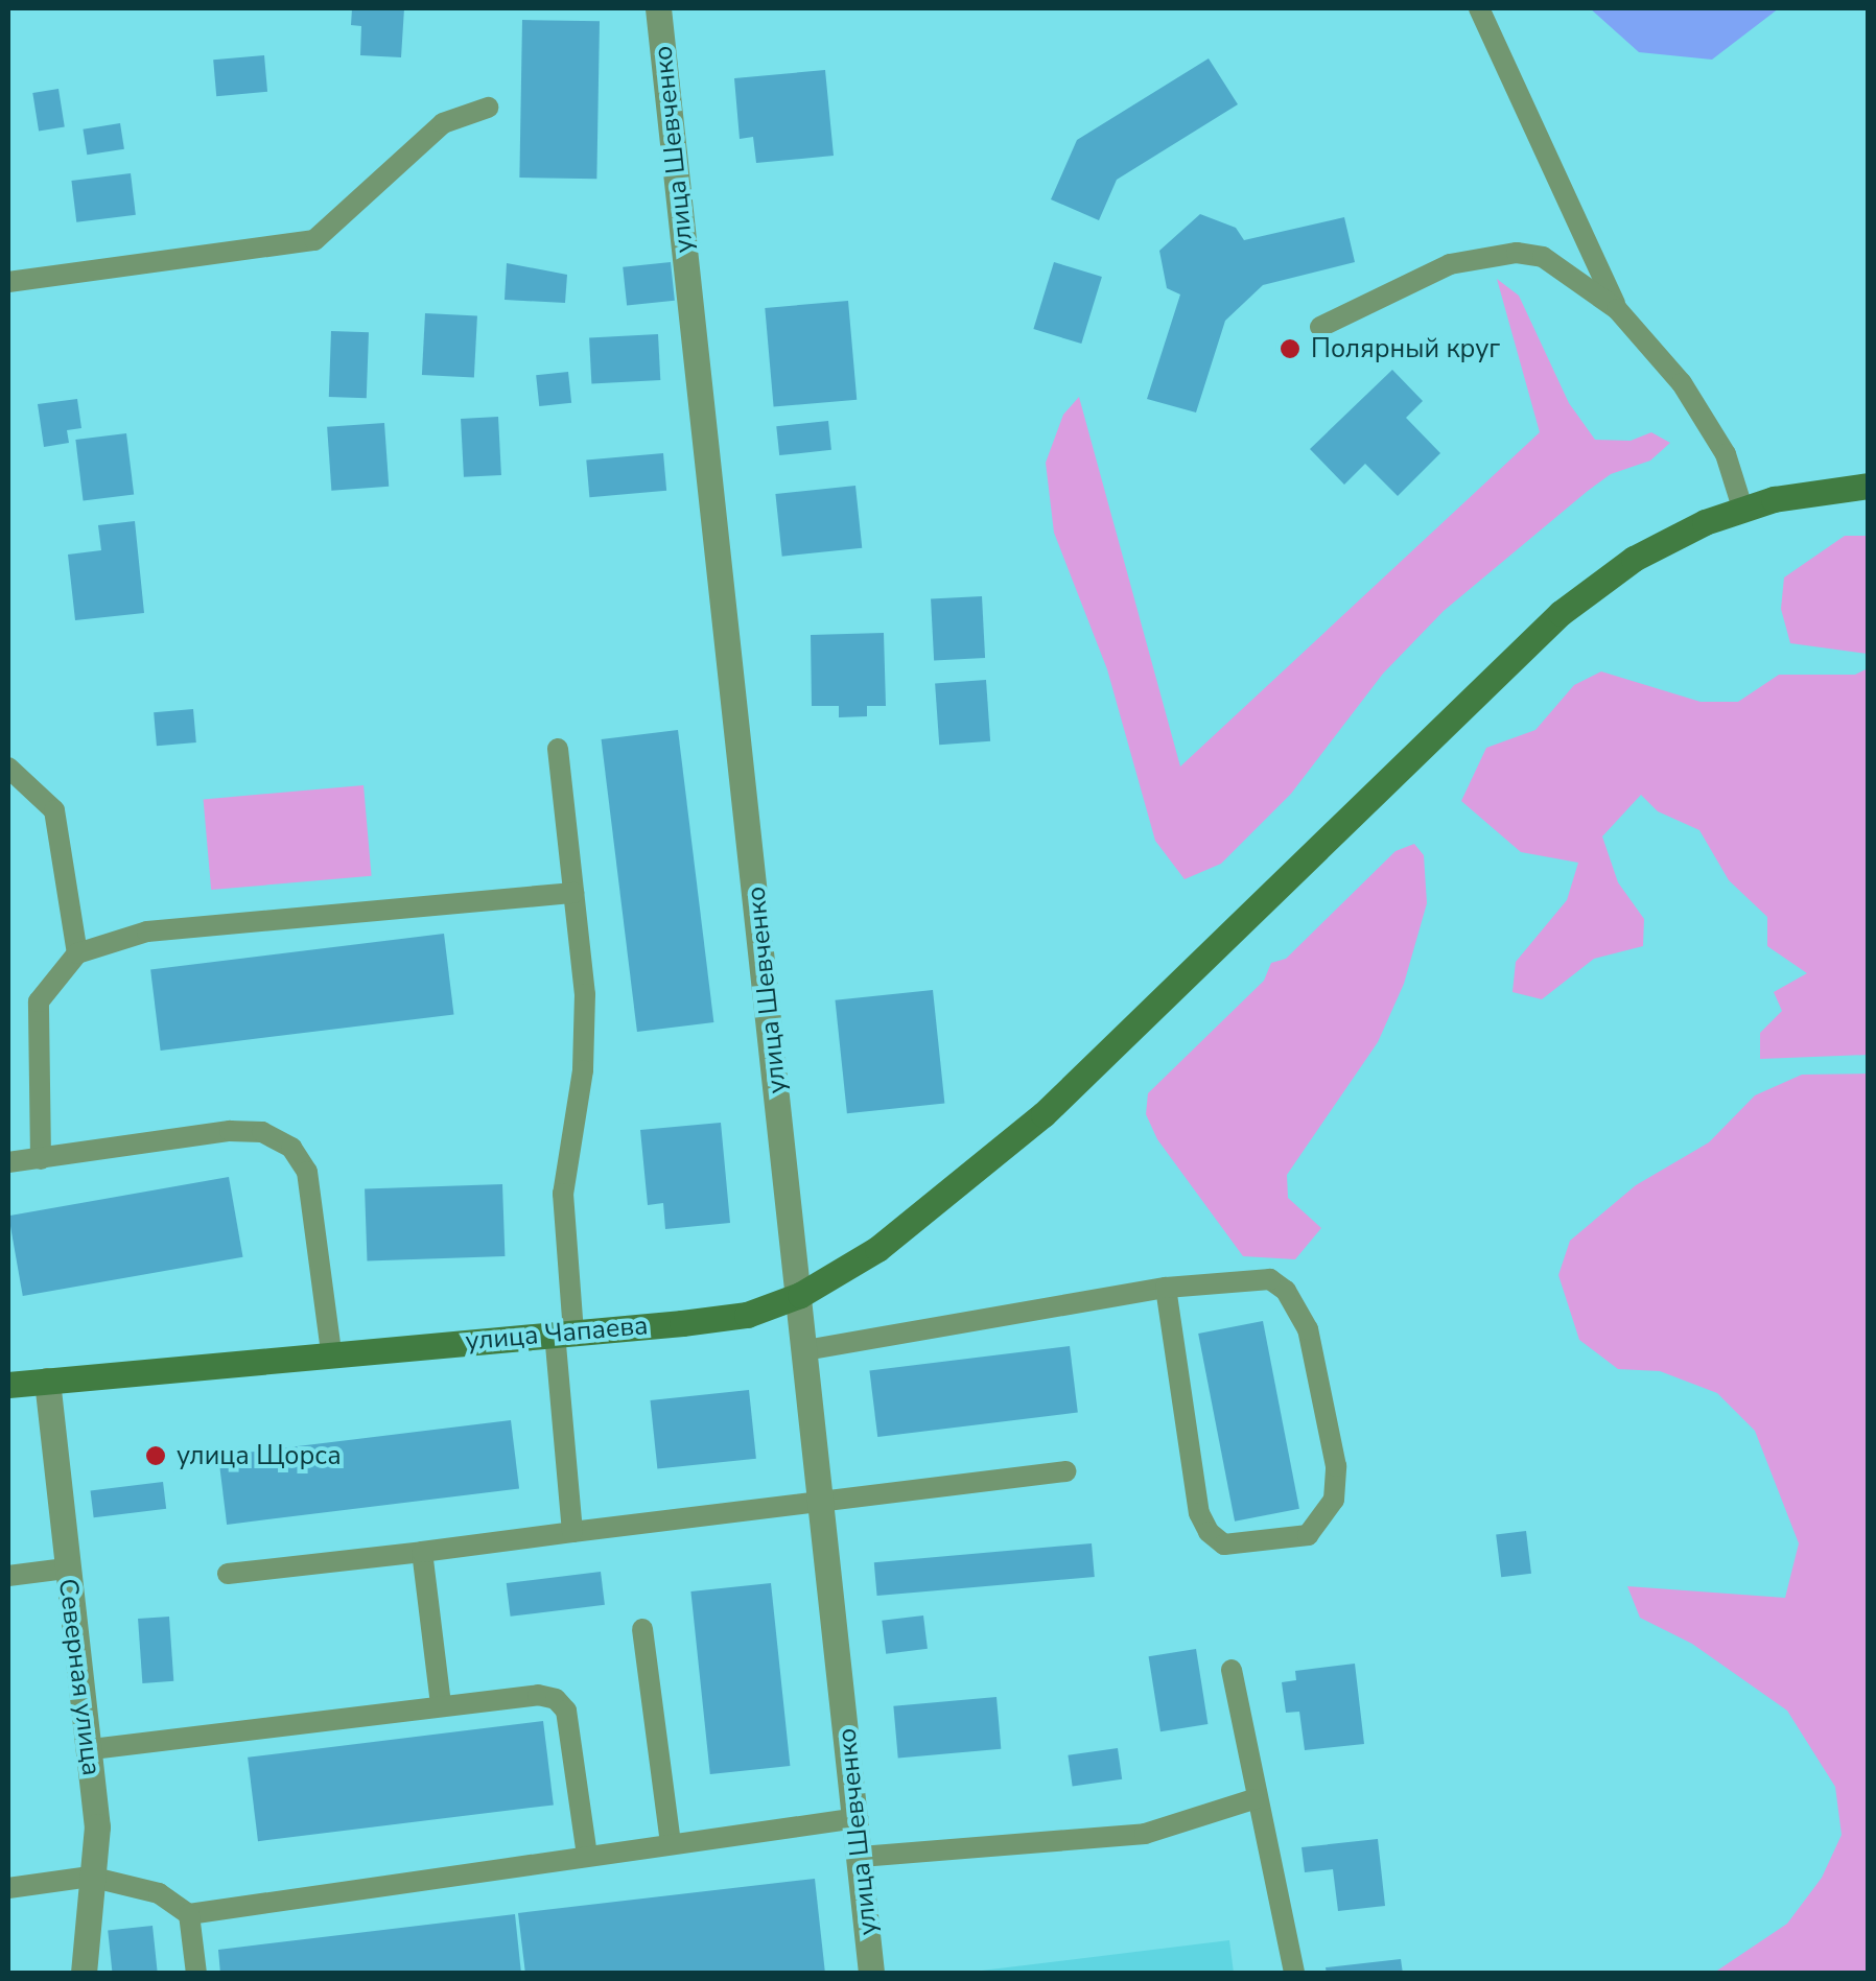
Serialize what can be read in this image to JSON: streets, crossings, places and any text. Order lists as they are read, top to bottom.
{
  "streets": {
    "main road": ["улица Чапаева"],
    "street": ["улица Шевченко", "Северная улица"]
  },
  "crossings": [
    ["улица Шевченко", "улица Чапаева"],
    ["улица Чапаева", "Северная улица"]
  ],
  "places": ["Полярный круг", "улица Щорса"]
}
